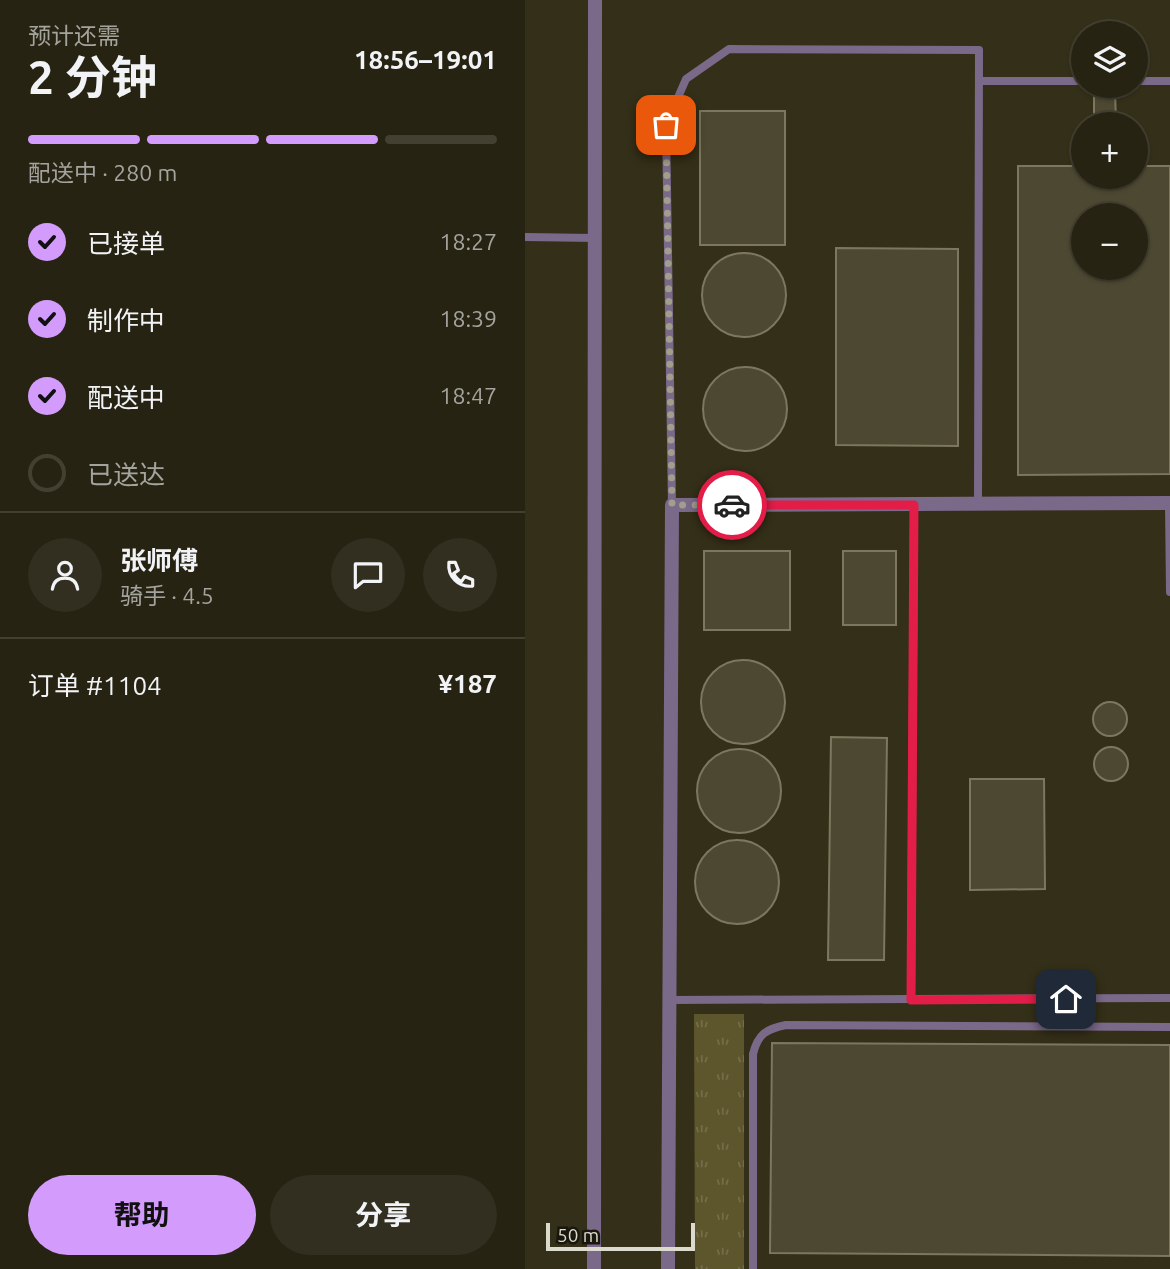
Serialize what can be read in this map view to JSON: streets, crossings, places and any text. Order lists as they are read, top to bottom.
{
  "scale_bar": "50 m",
  "page": {
    "heading": ["2 分钟", "预计还需", "18:56–19:01"],
    "panel": [
      "张师傅",
      "骑手 · 4.5",
      "订单 #1104",
      "¥187"
    ],
    "map_buttons": ["+", "−"],
    "bar": "配送中 · 280 m",
    "list": [
      ["已接单", "18:27"],
      ["制作中", "18:39"],
      ["配送中", "18:47"],
      "已送达"
    ],
    "buttons": ["帮助", "分享"],
    "scale": "50 m"
  }
}
